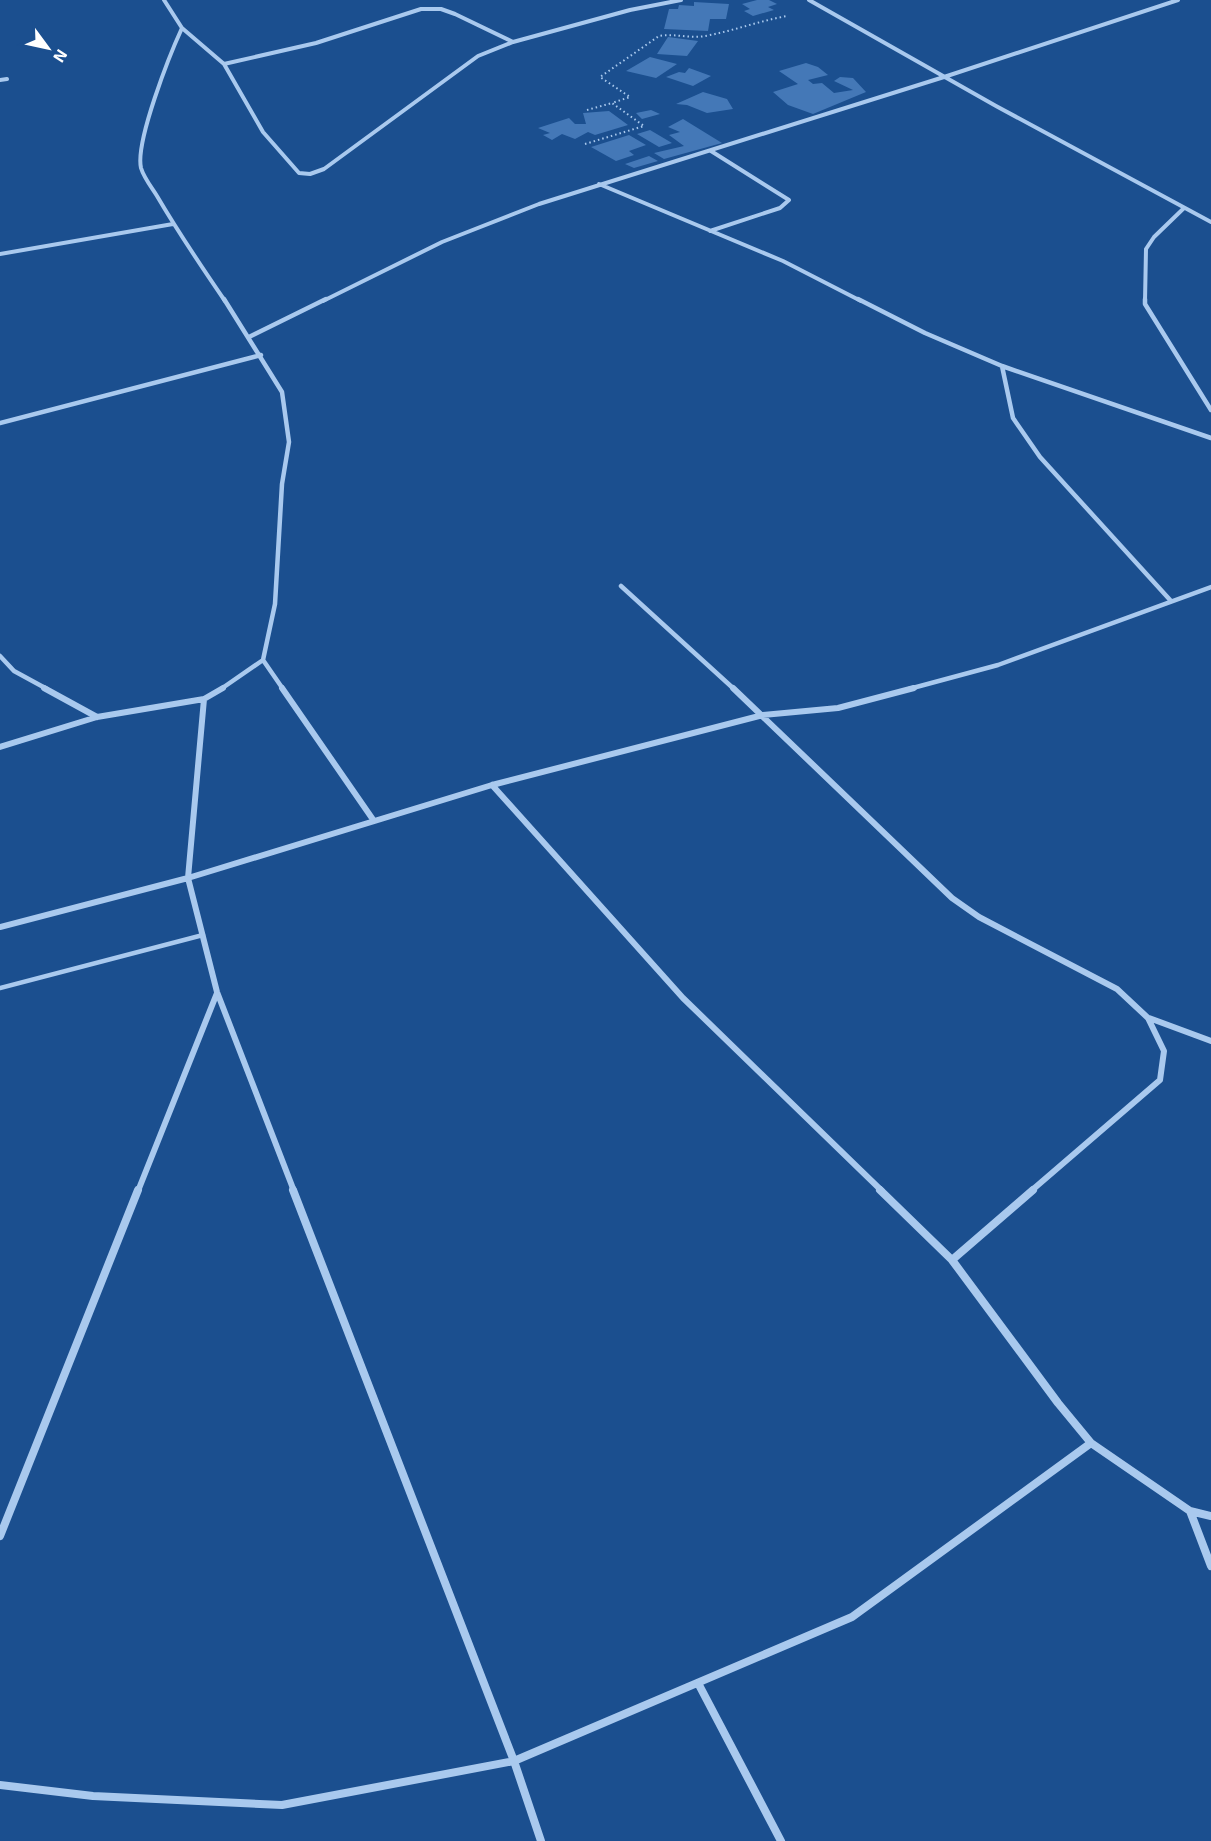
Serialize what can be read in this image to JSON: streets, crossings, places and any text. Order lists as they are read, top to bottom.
{
  "north": "bottom right"
}
